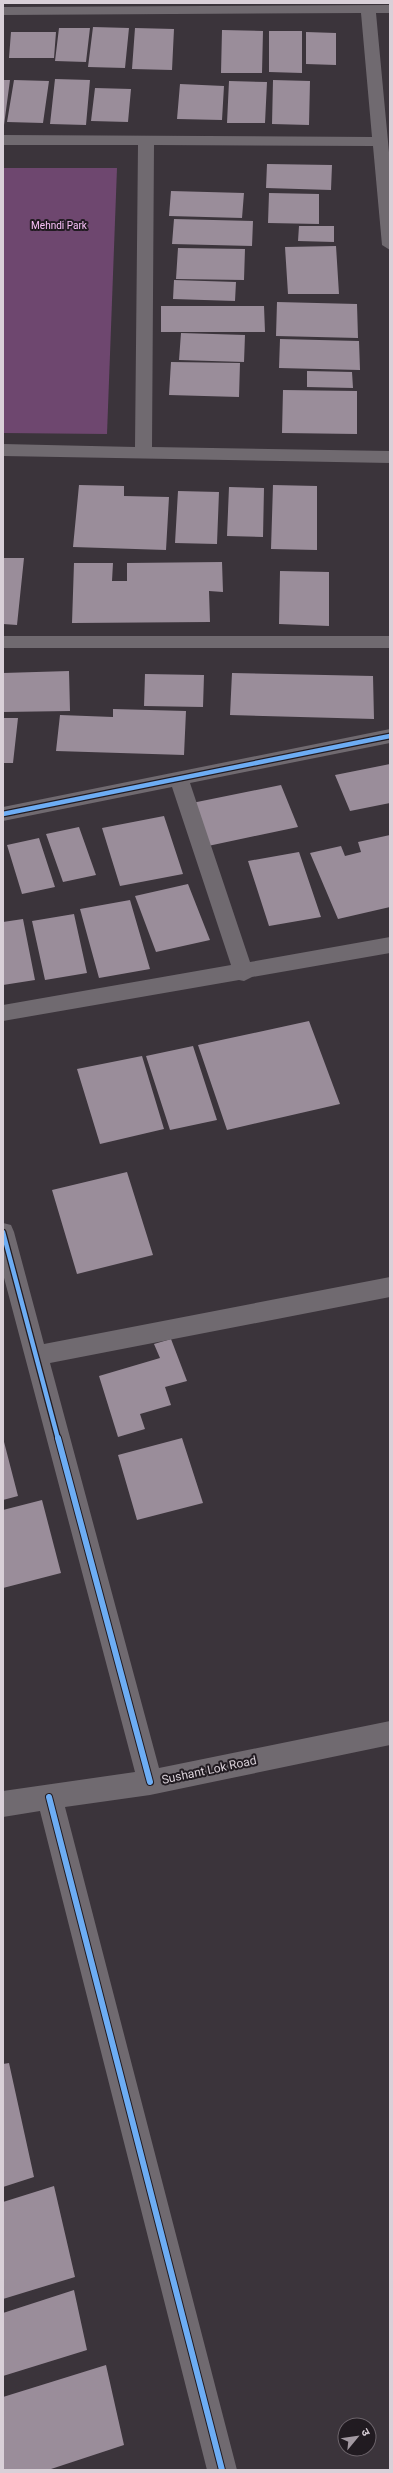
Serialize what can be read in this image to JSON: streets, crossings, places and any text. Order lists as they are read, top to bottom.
{
  "streets": {
    "street": ["Sushant Lok Road"]
  },
  "parks": ["Mehndi Park"],
  "north": "top right"
}
